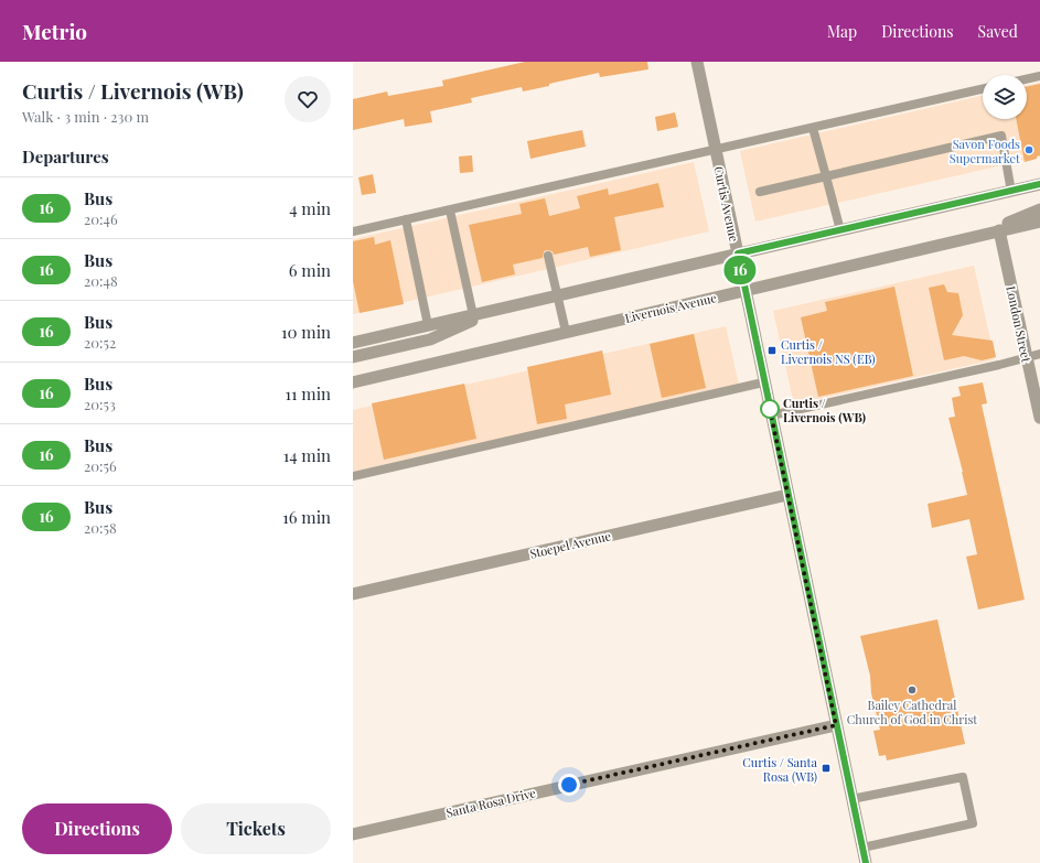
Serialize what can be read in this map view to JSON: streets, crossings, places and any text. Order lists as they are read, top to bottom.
{
  "streets": {
    "street": [
      "Curtis Avenue",
      "Livernois Avenue",
      "London Street",
      "Stoepel Avenue",
      "Santa Rosa Drive"
    ]
  },
  "crossings": [
    ["Curtis Avenue", "Livernois Avenue"],
    ["Curtis Avenue", "Stoepel Avenue"],
    ["Curtis Avenue", "Santa Rosa Drive"],
    ["Livernois Avenue", "London Street"]
  ],
  "places": {
    "other": ["Savon Foods Supermarket", "Curtis / Livernois (WB)", "Bailey Cathedral Church of God in Christ"],
    "transit": ["Curtis / Livernois NS (EB)", "Curtis / Santa Rosa (WB)"]
  },
  "lines": ["bus line 16"],
  "page": {
    "header": "Metrio",
    "nav": ["Map", "Directions", "Saved"],
    "heading": [
      ["Curtis / Livernois (WB)", "Walk · 3 min · 230 m"],
      "Departures"
    ],
    "on_map": "16",
    "list": [
      {
        "mark": "16",
        "name": "Bus",
        "note": "20:46",
        "value": "4 min"
      },
      {
        "mark": "16",
        "name": "Bus",
        "note": "20:48",
        "value": "6 min"
      },
      {
        "mark": "16",
        "name": "Bus",
        "note": "20:52",
        "value": "10 min"
      },
      {
        "mark": "16",
        "name": "Bus",
        "note": "20:53",
        "value": "11 min"
      },
      {
        "mark": "16",
        "name": "Bus",
        "note": "20:56",
        "value": "14 min"
      },
      {
        "mark": "16",
        "name": "Bus",
        "note": "20:58",
        "value": "16 min"
      }
    ],
    "buttons": ["Directions", "Tickets"]
  }
}
